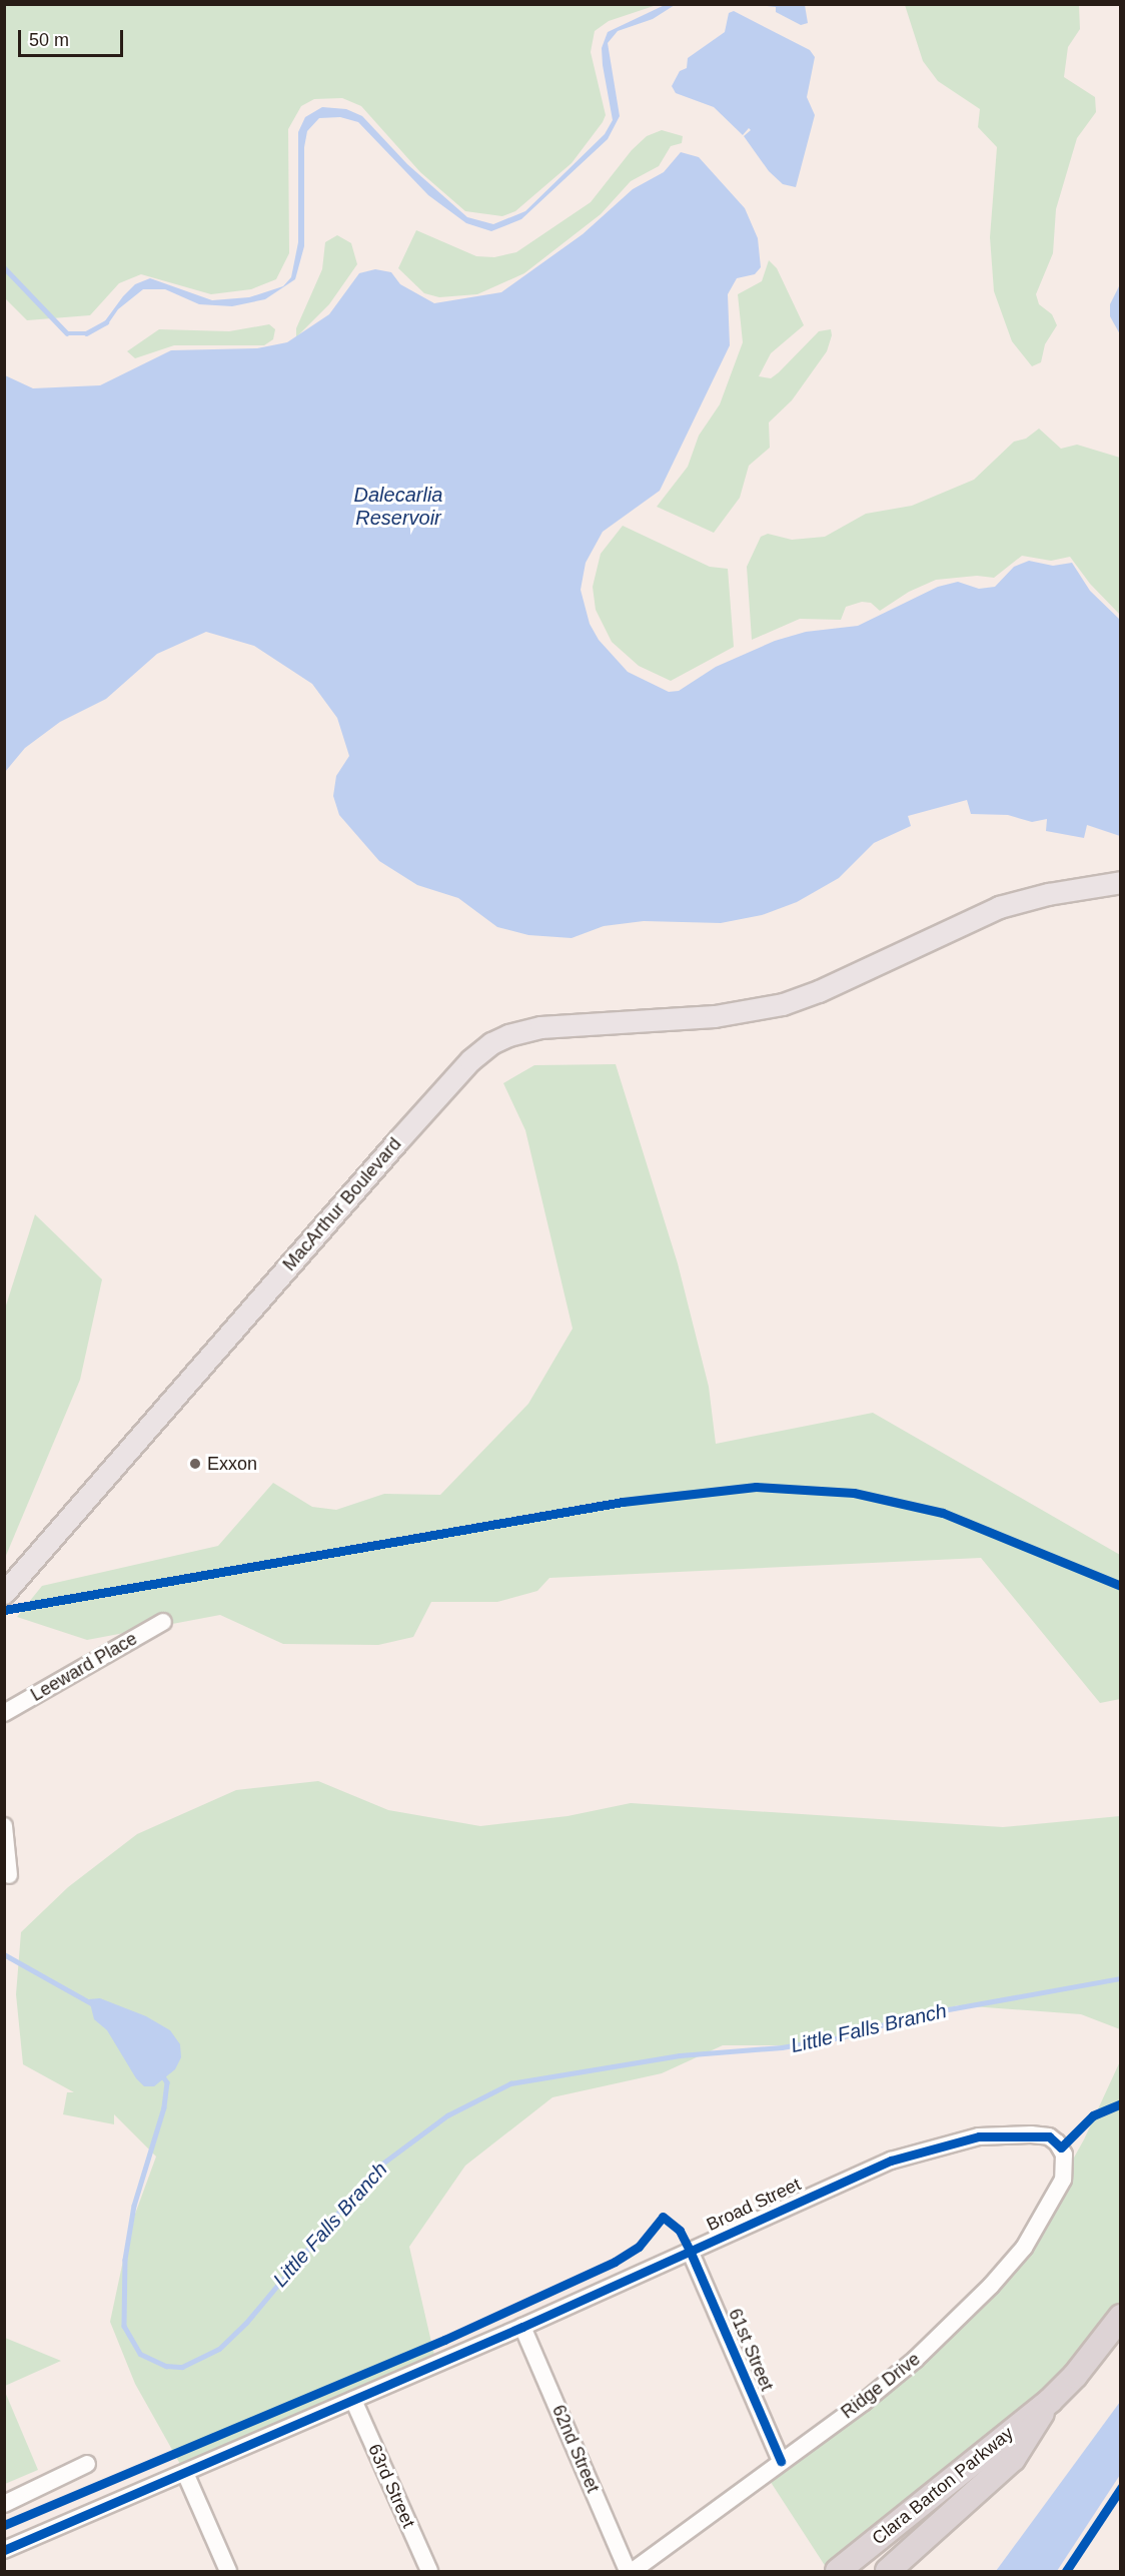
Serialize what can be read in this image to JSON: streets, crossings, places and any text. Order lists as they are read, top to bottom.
{
  "streets": {
    "highway": ["Clara Barton Parkway"],
    "main road": ["MacArthur Boulevard"],
    "street": [
      "Leeward Place",
      "Broad Street",
      "61st Street",
      "Ridge Drive",
      "62nd Street",
      "63rd Street"
    ]
  },
  "crossings": [
    ["Broad Street", "61st Street"],
    ["Broad Street", "Ridge Drive"],
    ["Broad Street", "62nd Street"],
    ["Broad Street", "63rd Street"],
    ["61st Street", "Ridge Drive"]
  ],
  "water": ["Dalecarlia Reservoir", "Little Falls Branch"],
  "places": ["Exxon"],
  "scale_bar": "50 m"
}
